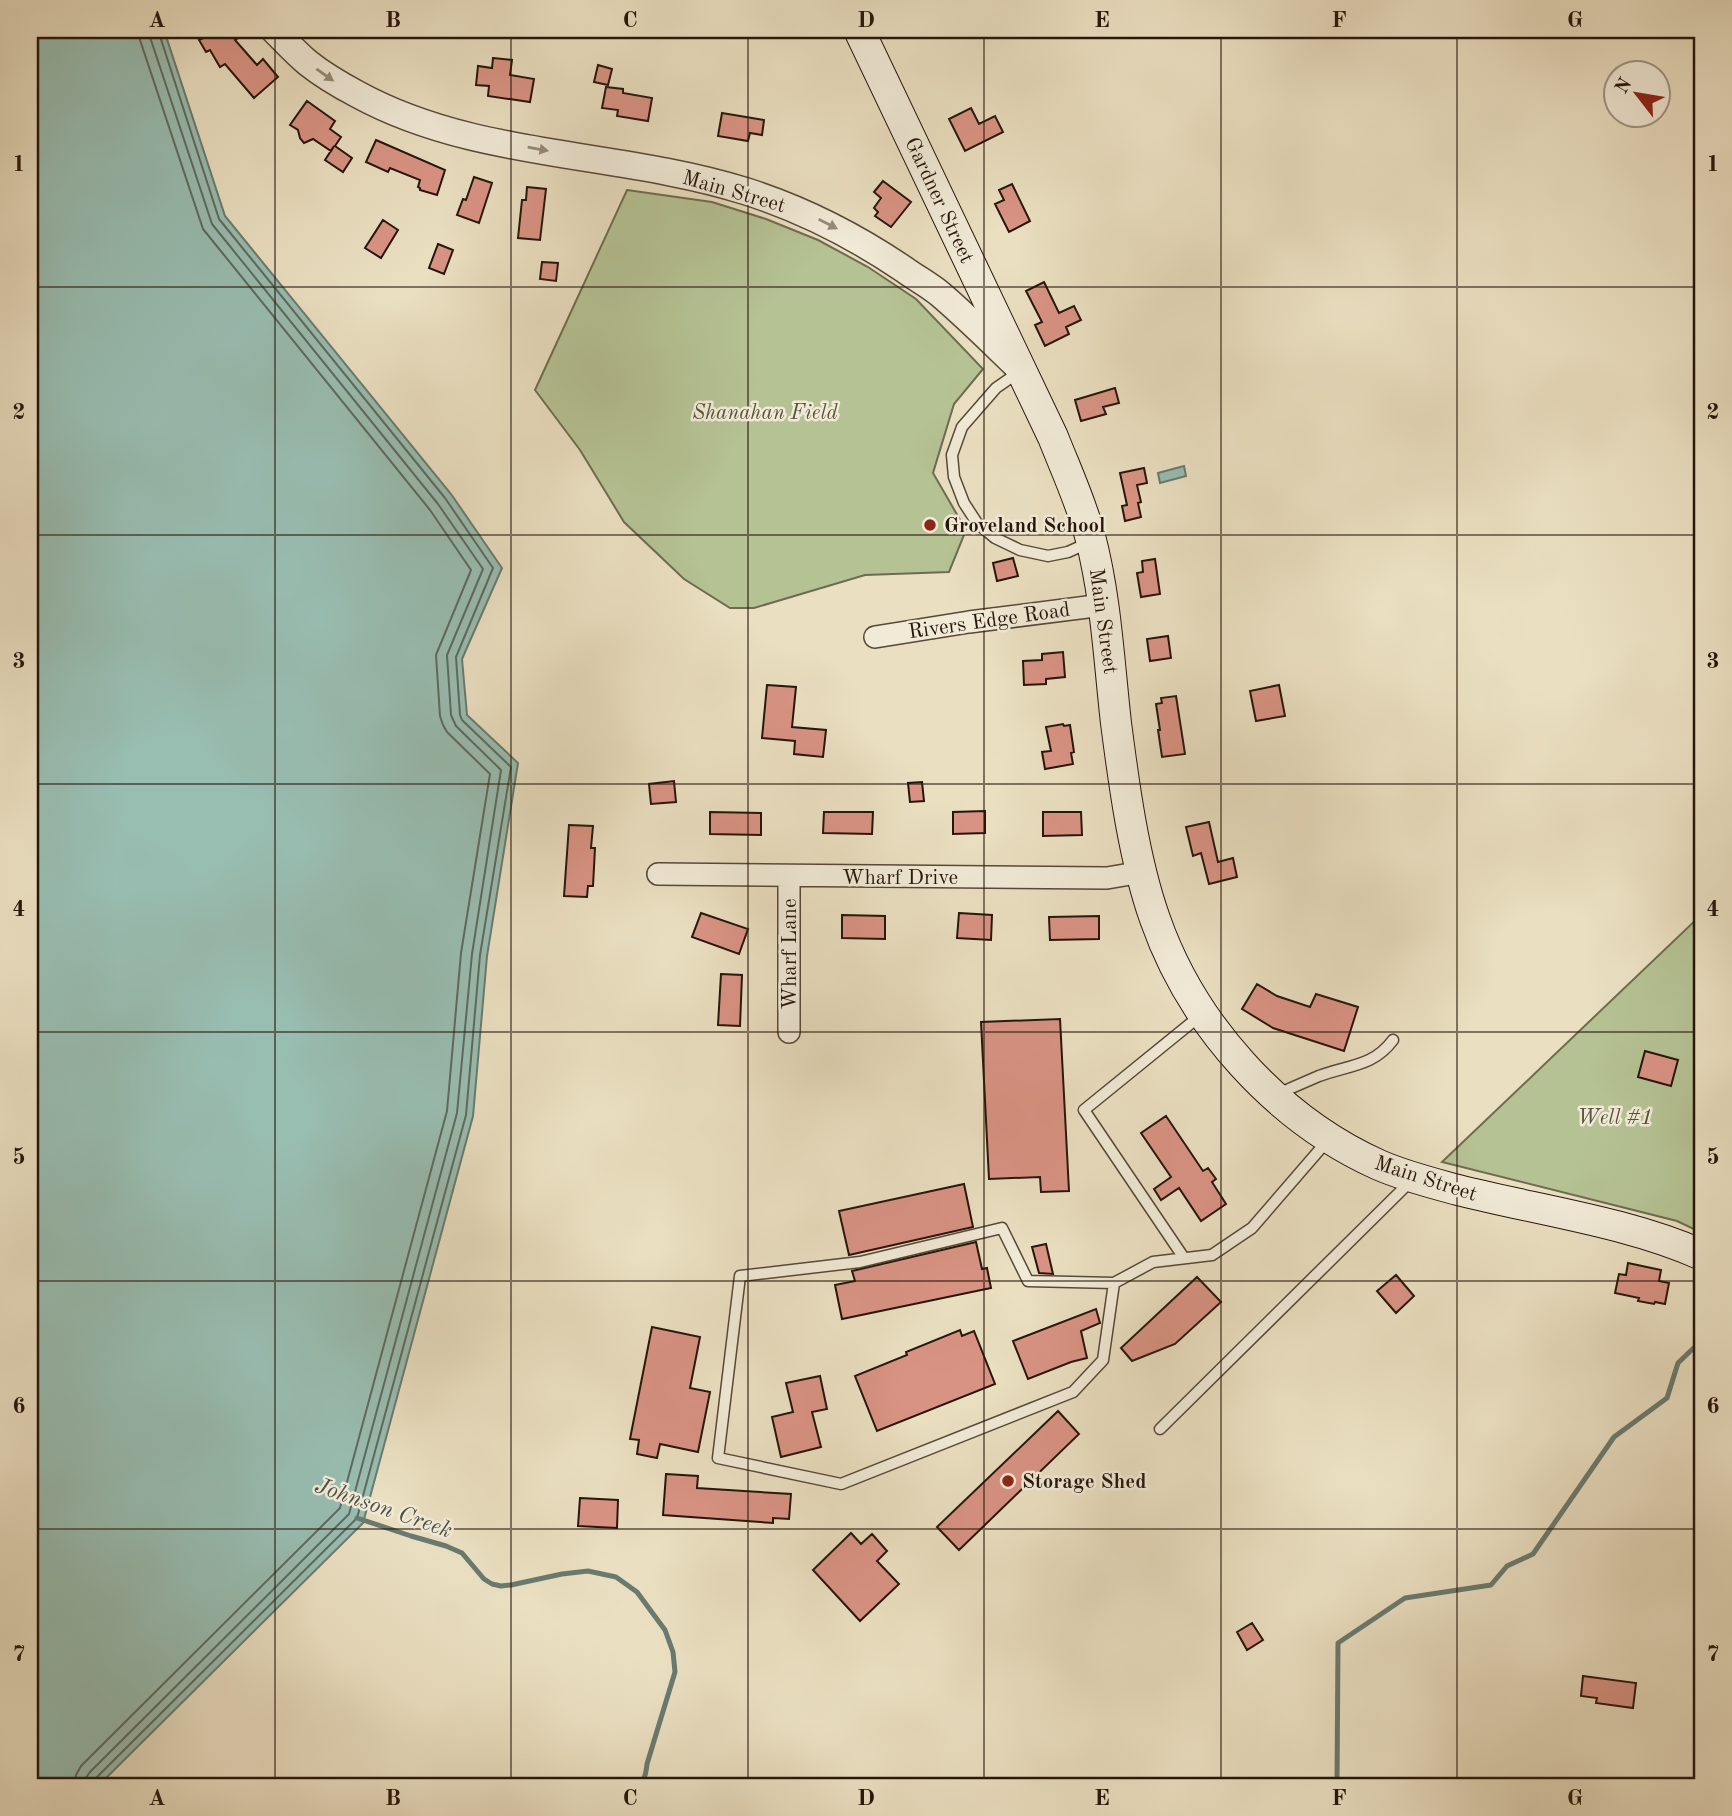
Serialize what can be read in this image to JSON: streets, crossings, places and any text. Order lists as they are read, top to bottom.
{
  "streets": {
    "main road": ["Main Street", "Gardner Street"],
    "street": ["Rivers Edge Road", "Wharf Drive", "Wharf Lane"]
  },
  "crossings": [
    ["Main Street", "Gardner Street"],
    ["Main Street", "Rivers Edge Road"],
    ["Main Street", "Wharf Drive"],
    ["Wharf Drive", "Wharf Lane"]
  ],
  "one_way": ["Main Street"],
  "water": ["Johnson Creek"],
  "parks": ["Shanahan Field", "Well #1"],
  "places": ["Groveland School", "Storage Shed"],
  "north": "top left",
  "grid": {
    "columns": [
      "A",
      "B",
      "C",
      "D",
      "E",
      "F",
      "G"
    ],
    "rows": [
      "1",
      "2",
      "3",
      "4",
      "5",
      "6",
      "7"
    ]
  }
}
